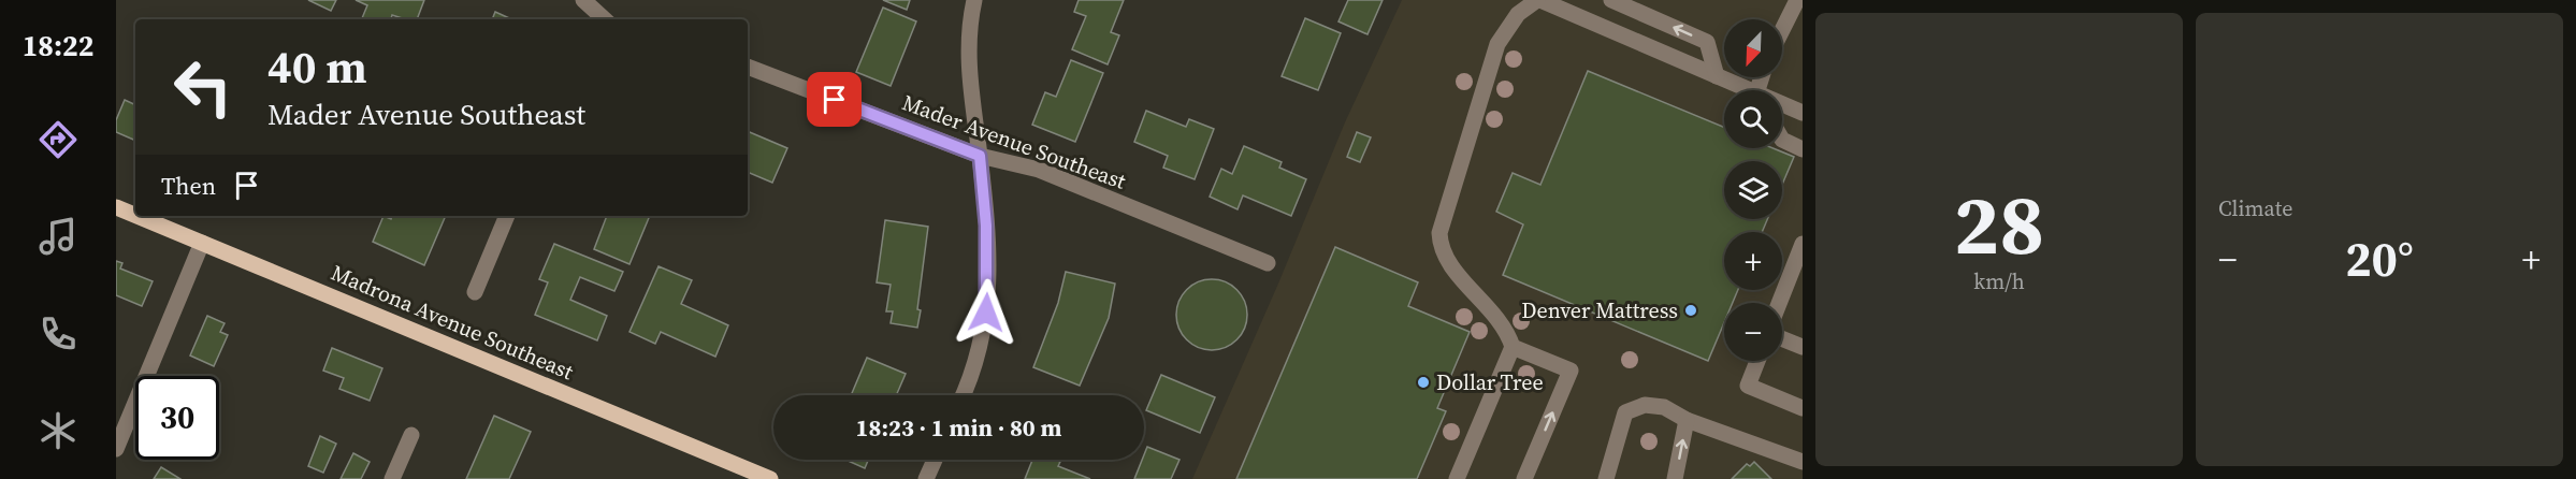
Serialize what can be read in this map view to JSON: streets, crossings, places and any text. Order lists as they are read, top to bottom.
{
  "streets": {
    "main road": ["Madrona Avenue Southeast"],
    "street": ["Mader Avenue Southeast"]
  },
  "places": ["Denver Mattress", "Dollar Tree"],
  "north": "bottom left",
  "page": {
    "tabs": "18:22",
    "tile": [
      ["28", "km/h"],
      "Climate"
    ],
    "map_buttons": ["+", "−"],
    "turn": ["40 m", "Mader Avenue Southeast"],
    "then": "Then",
    "heat": ["−", "20°", "+"],
    "limit": "30",
    "trip": "18:23 · 1 min · 80 m"
  }
}
